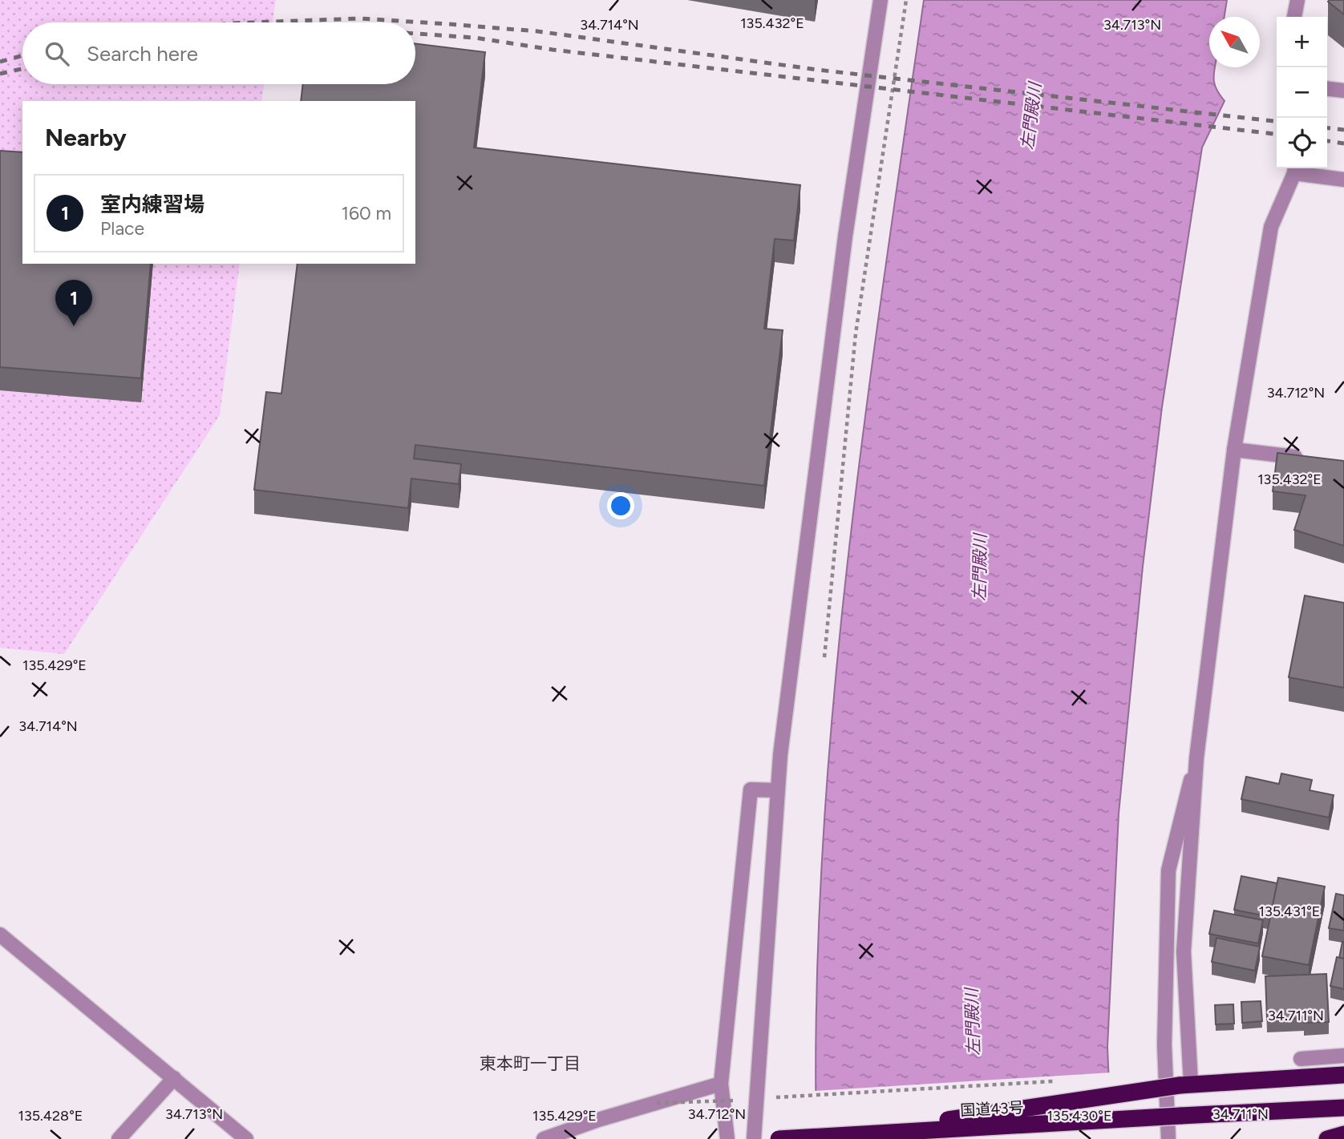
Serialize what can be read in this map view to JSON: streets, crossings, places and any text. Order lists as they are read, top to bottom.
{
  "streets": {
    "highway": ["国道43号"]
  },
  "districts": ["東本町一丁目"],
  "water": ["左門殿川"],
  "north": "top left",
  "page": {
    "map_buttons": ["+", "−"],
    "search": "Search here",
    "heading": "Nearby",
    "list": [
      {
        "mark": "1",
        "name": "室内練習場",
        "note": "Place",
        "value": "160 m"
      }
    ],
    "pins": "1"
  },
  "coordinates": [
    "135.432°E",
    "34.714°N",
    "34.713°N",
    "34.712°N",
    "135.429°E",
    "135.431°E",
    "34.711°N",
    "135.428°E",
    "135.430°E"
  ]
}
